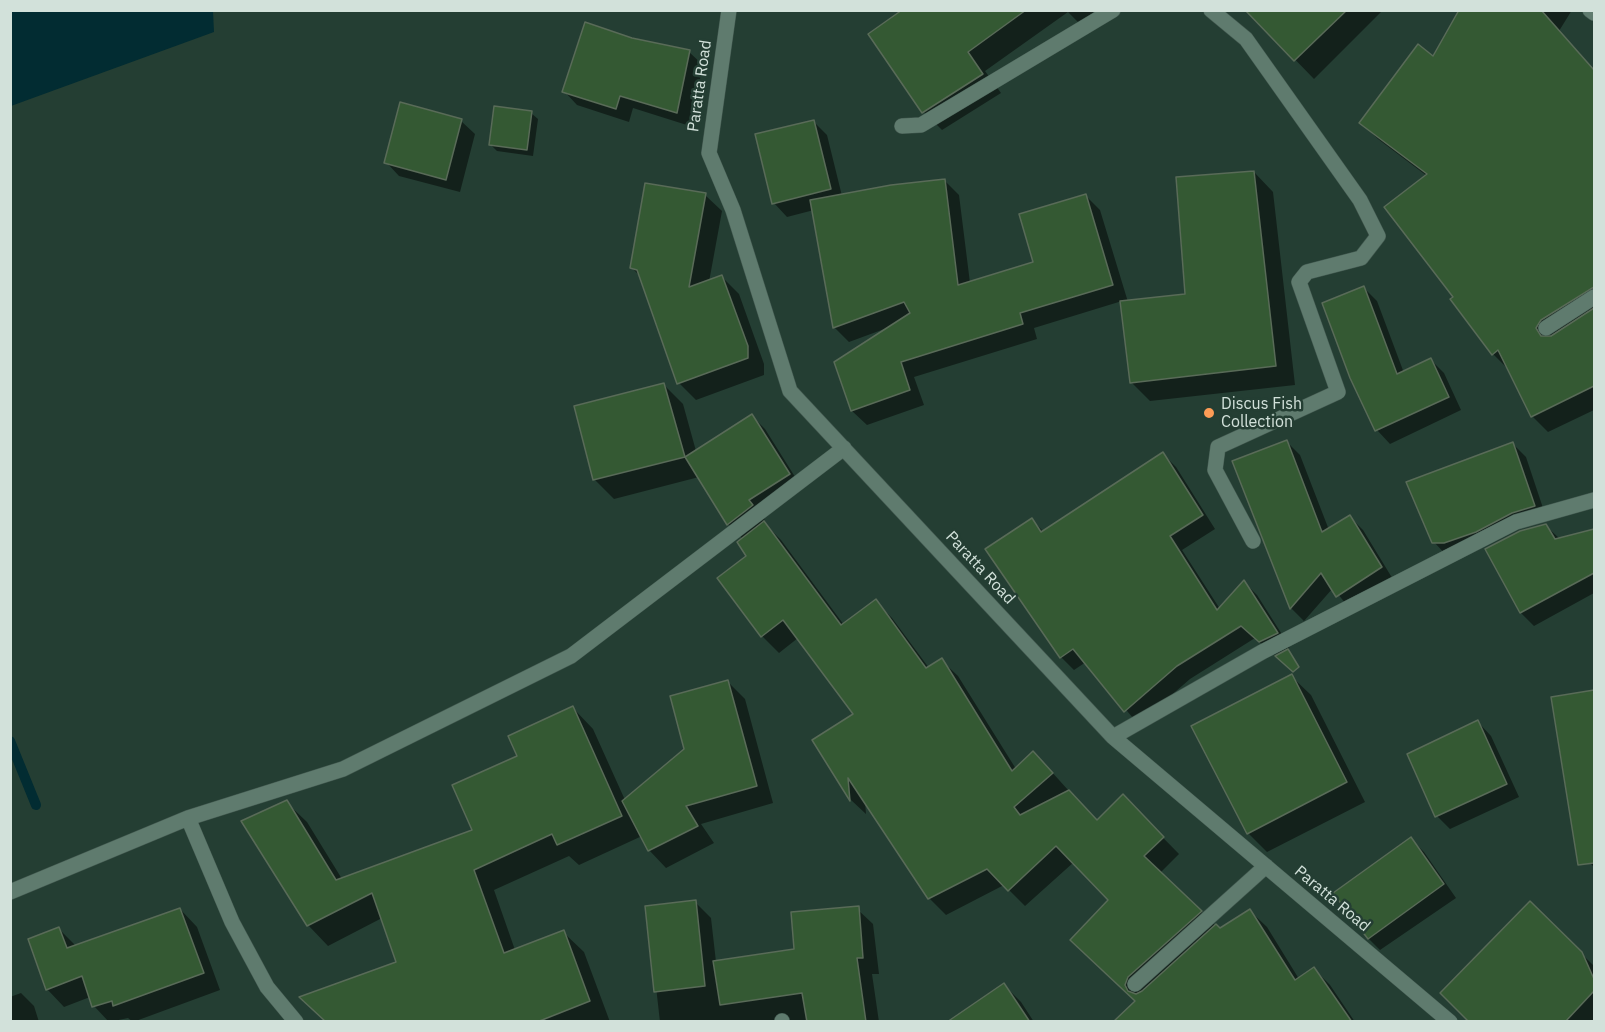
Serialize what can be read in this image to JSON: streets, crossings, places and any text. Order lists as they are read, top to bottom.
{
  "streets": {
    "street": ["Paratta Road"]
  },
  "places": ["Discus Fish Collection"]
}
